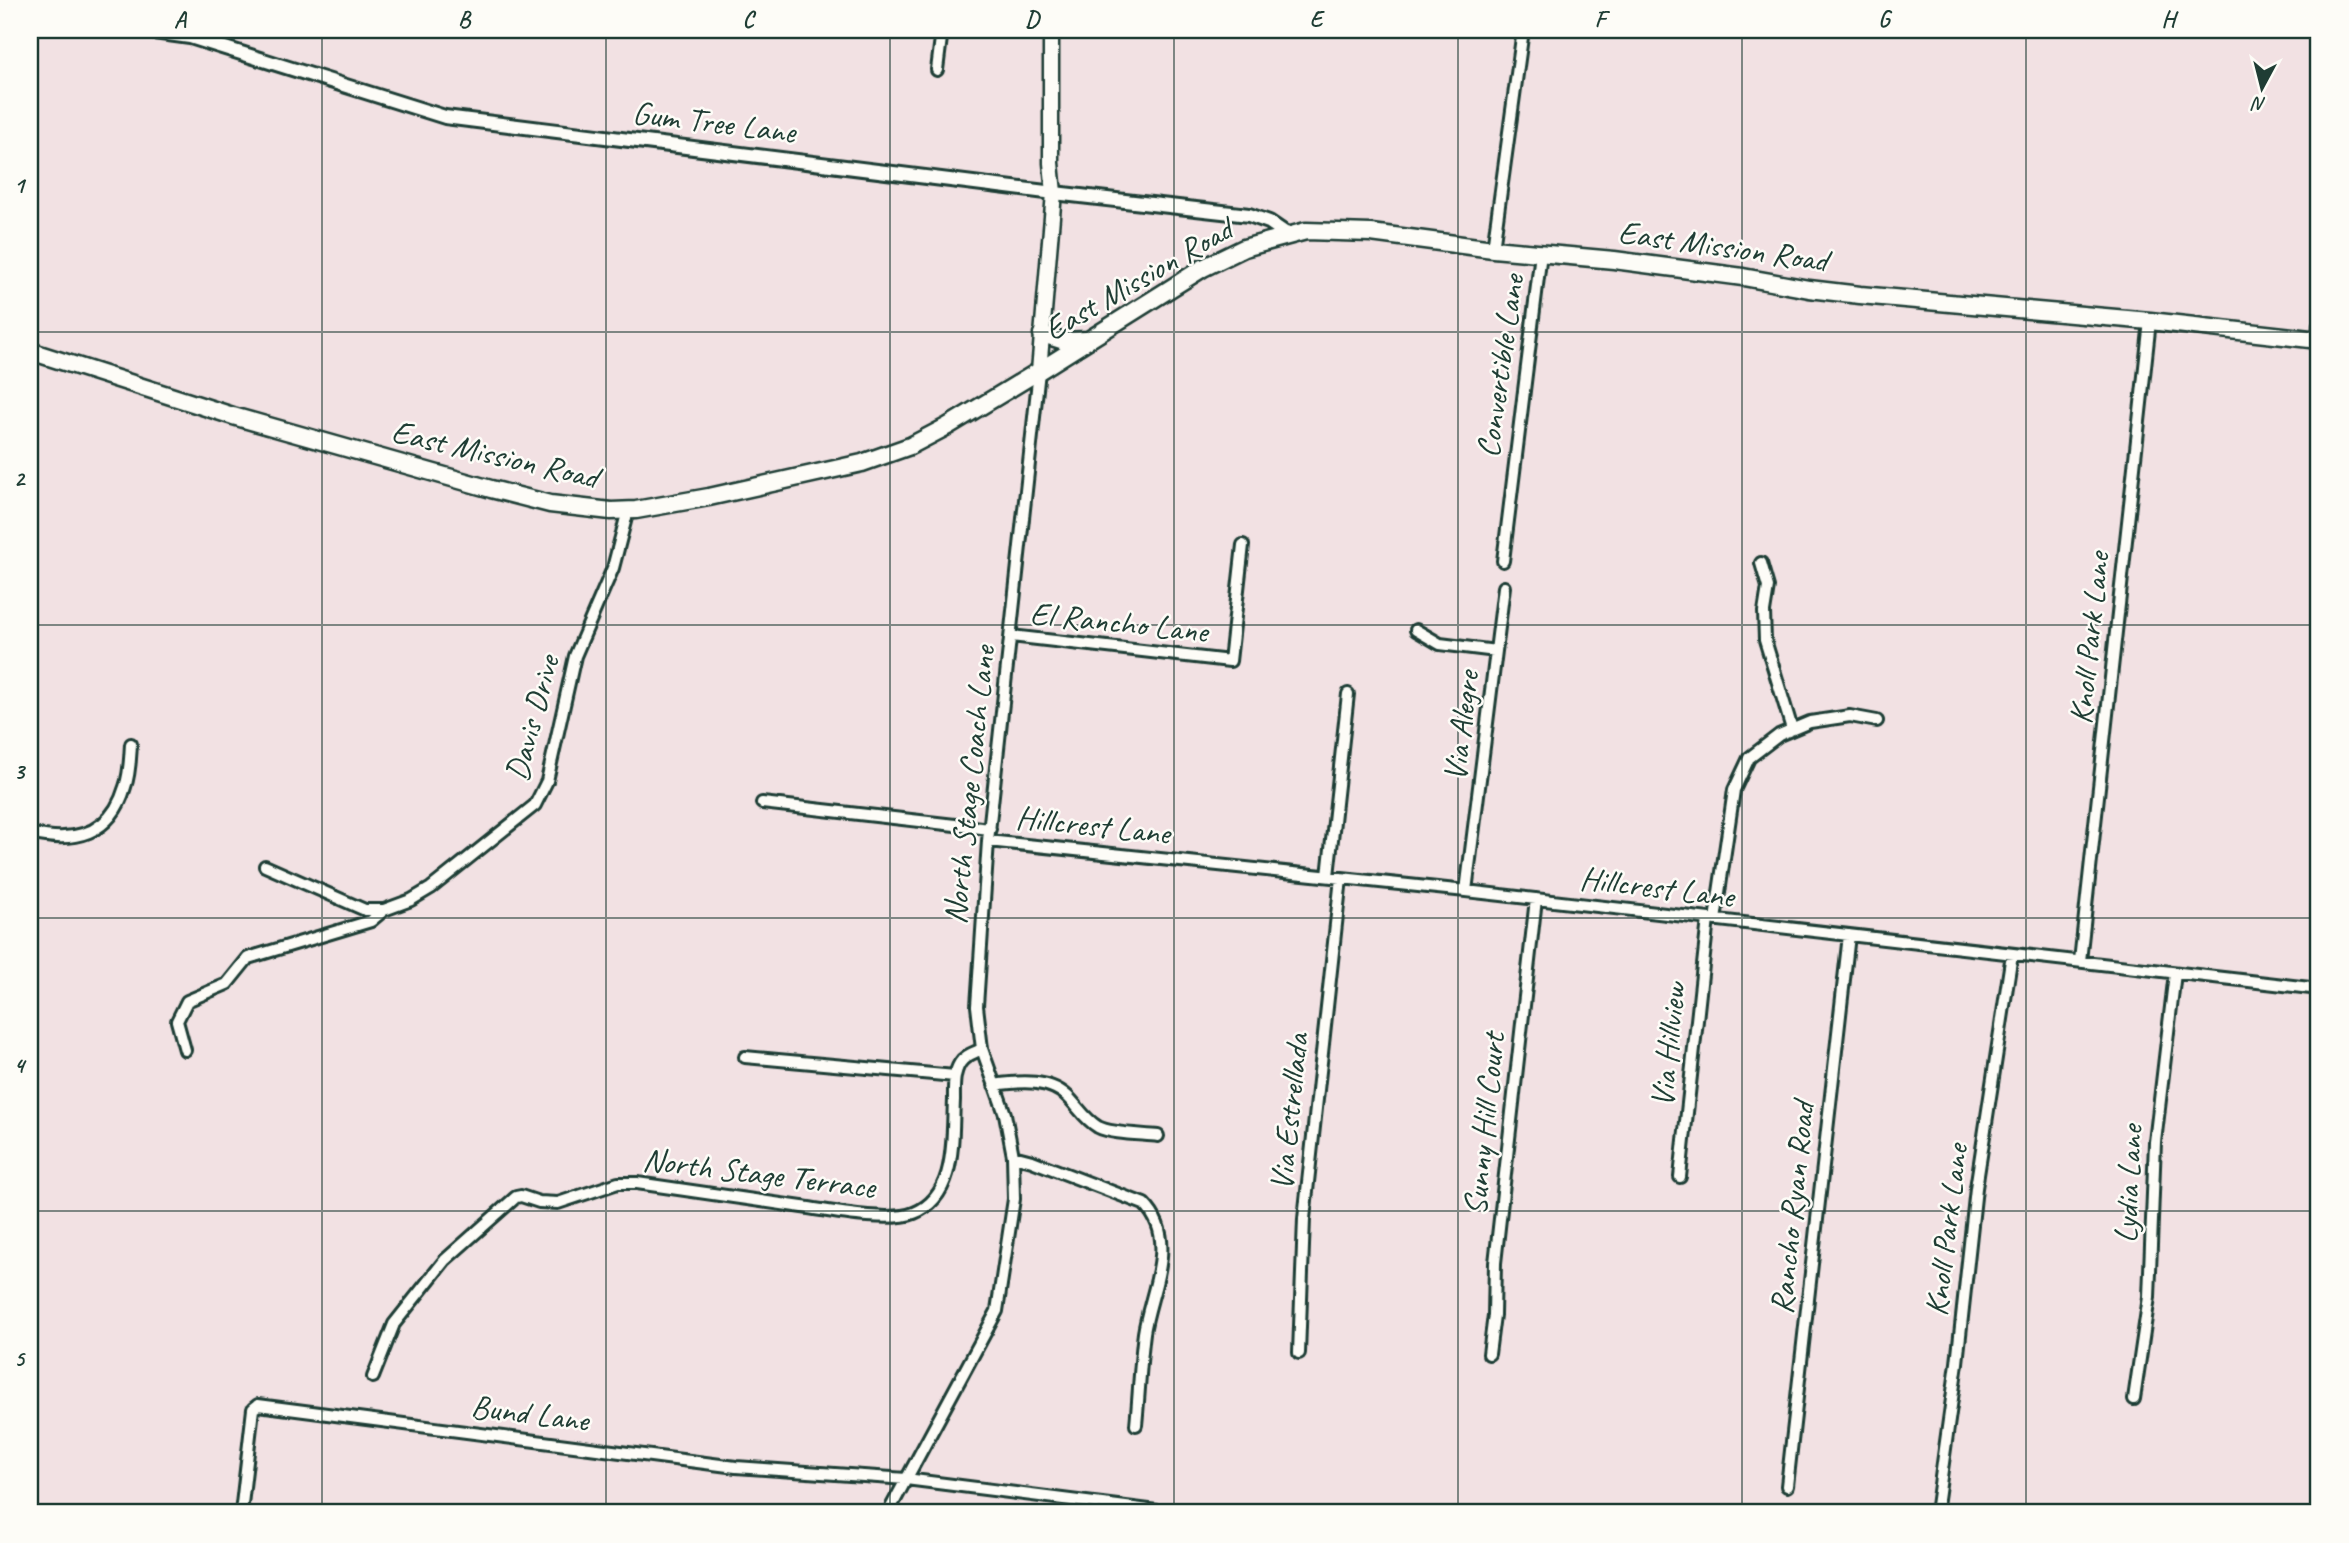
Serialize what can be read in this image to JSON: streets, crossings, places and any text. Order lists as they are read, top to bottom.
{
  "streets": {
    "main road": ["East Mission Road", "North Stage Coach Lane"],
    "street": [
      "Gum Tree Lane",
      "Convertible Lane",
      "El Rancho Lane",
      "Knoll Park Lane",
      "Davis Drive",
      "Via Alegre",
      "Hillcrest Lane",
      "Via Hillview",
      "Via Estrellada",
      "Sunny Hill Court",
      "North Stage Terrace",
      "Lydia Lane",
      "Rancho Ryan Road",
      "Bund Lane"
    ]
  },
  "crossings": [
    ["Gum Tree Lane", "East Mission Road"],
    ["Gum Tree Lane", "North Stage Coach Lane"],
    ["East Mission Road", "Convertible Lane"],
    ["East Mission Road", "Knoll Park Lane"],
    ["East Mission Road", "Davis Drive"],
    ["East Mission Road", "North Stage Coach Lane"],
    ["El Rancho Lane", "North Stage Coach Lane"],
    ["Knoll Park Lane", "Hillcrest Lane"],
    ["Via Alegre", "Hillcrest Lane"],
    ["North Stage Coach Lane", "Hillcrest Lane"],
    ["North Stage Coach Lane", "Bund Lane"],
    ["Hillcrest Lane", "Via Hillview"],
    ["Hillcrest Lane", "Via Estrellada"],
    ["Hillcrest Lane", "Sunny Hill Court"],
    ["Hillcrest Lane", "Lydia Lane"],
    ["Hillcrest Lane", "Rancho Ryan Road"]
  ],
  "north": "bottom",
  "grid": {
    "columns": [
      "A",
      "B",
      "C",
      "D",
      "E",
      "F",
      "G",
      "H"
    ],
    "rows": [
      "1",
      "2",
      "3",
      "4",
      "5"
    ]
  }
}
